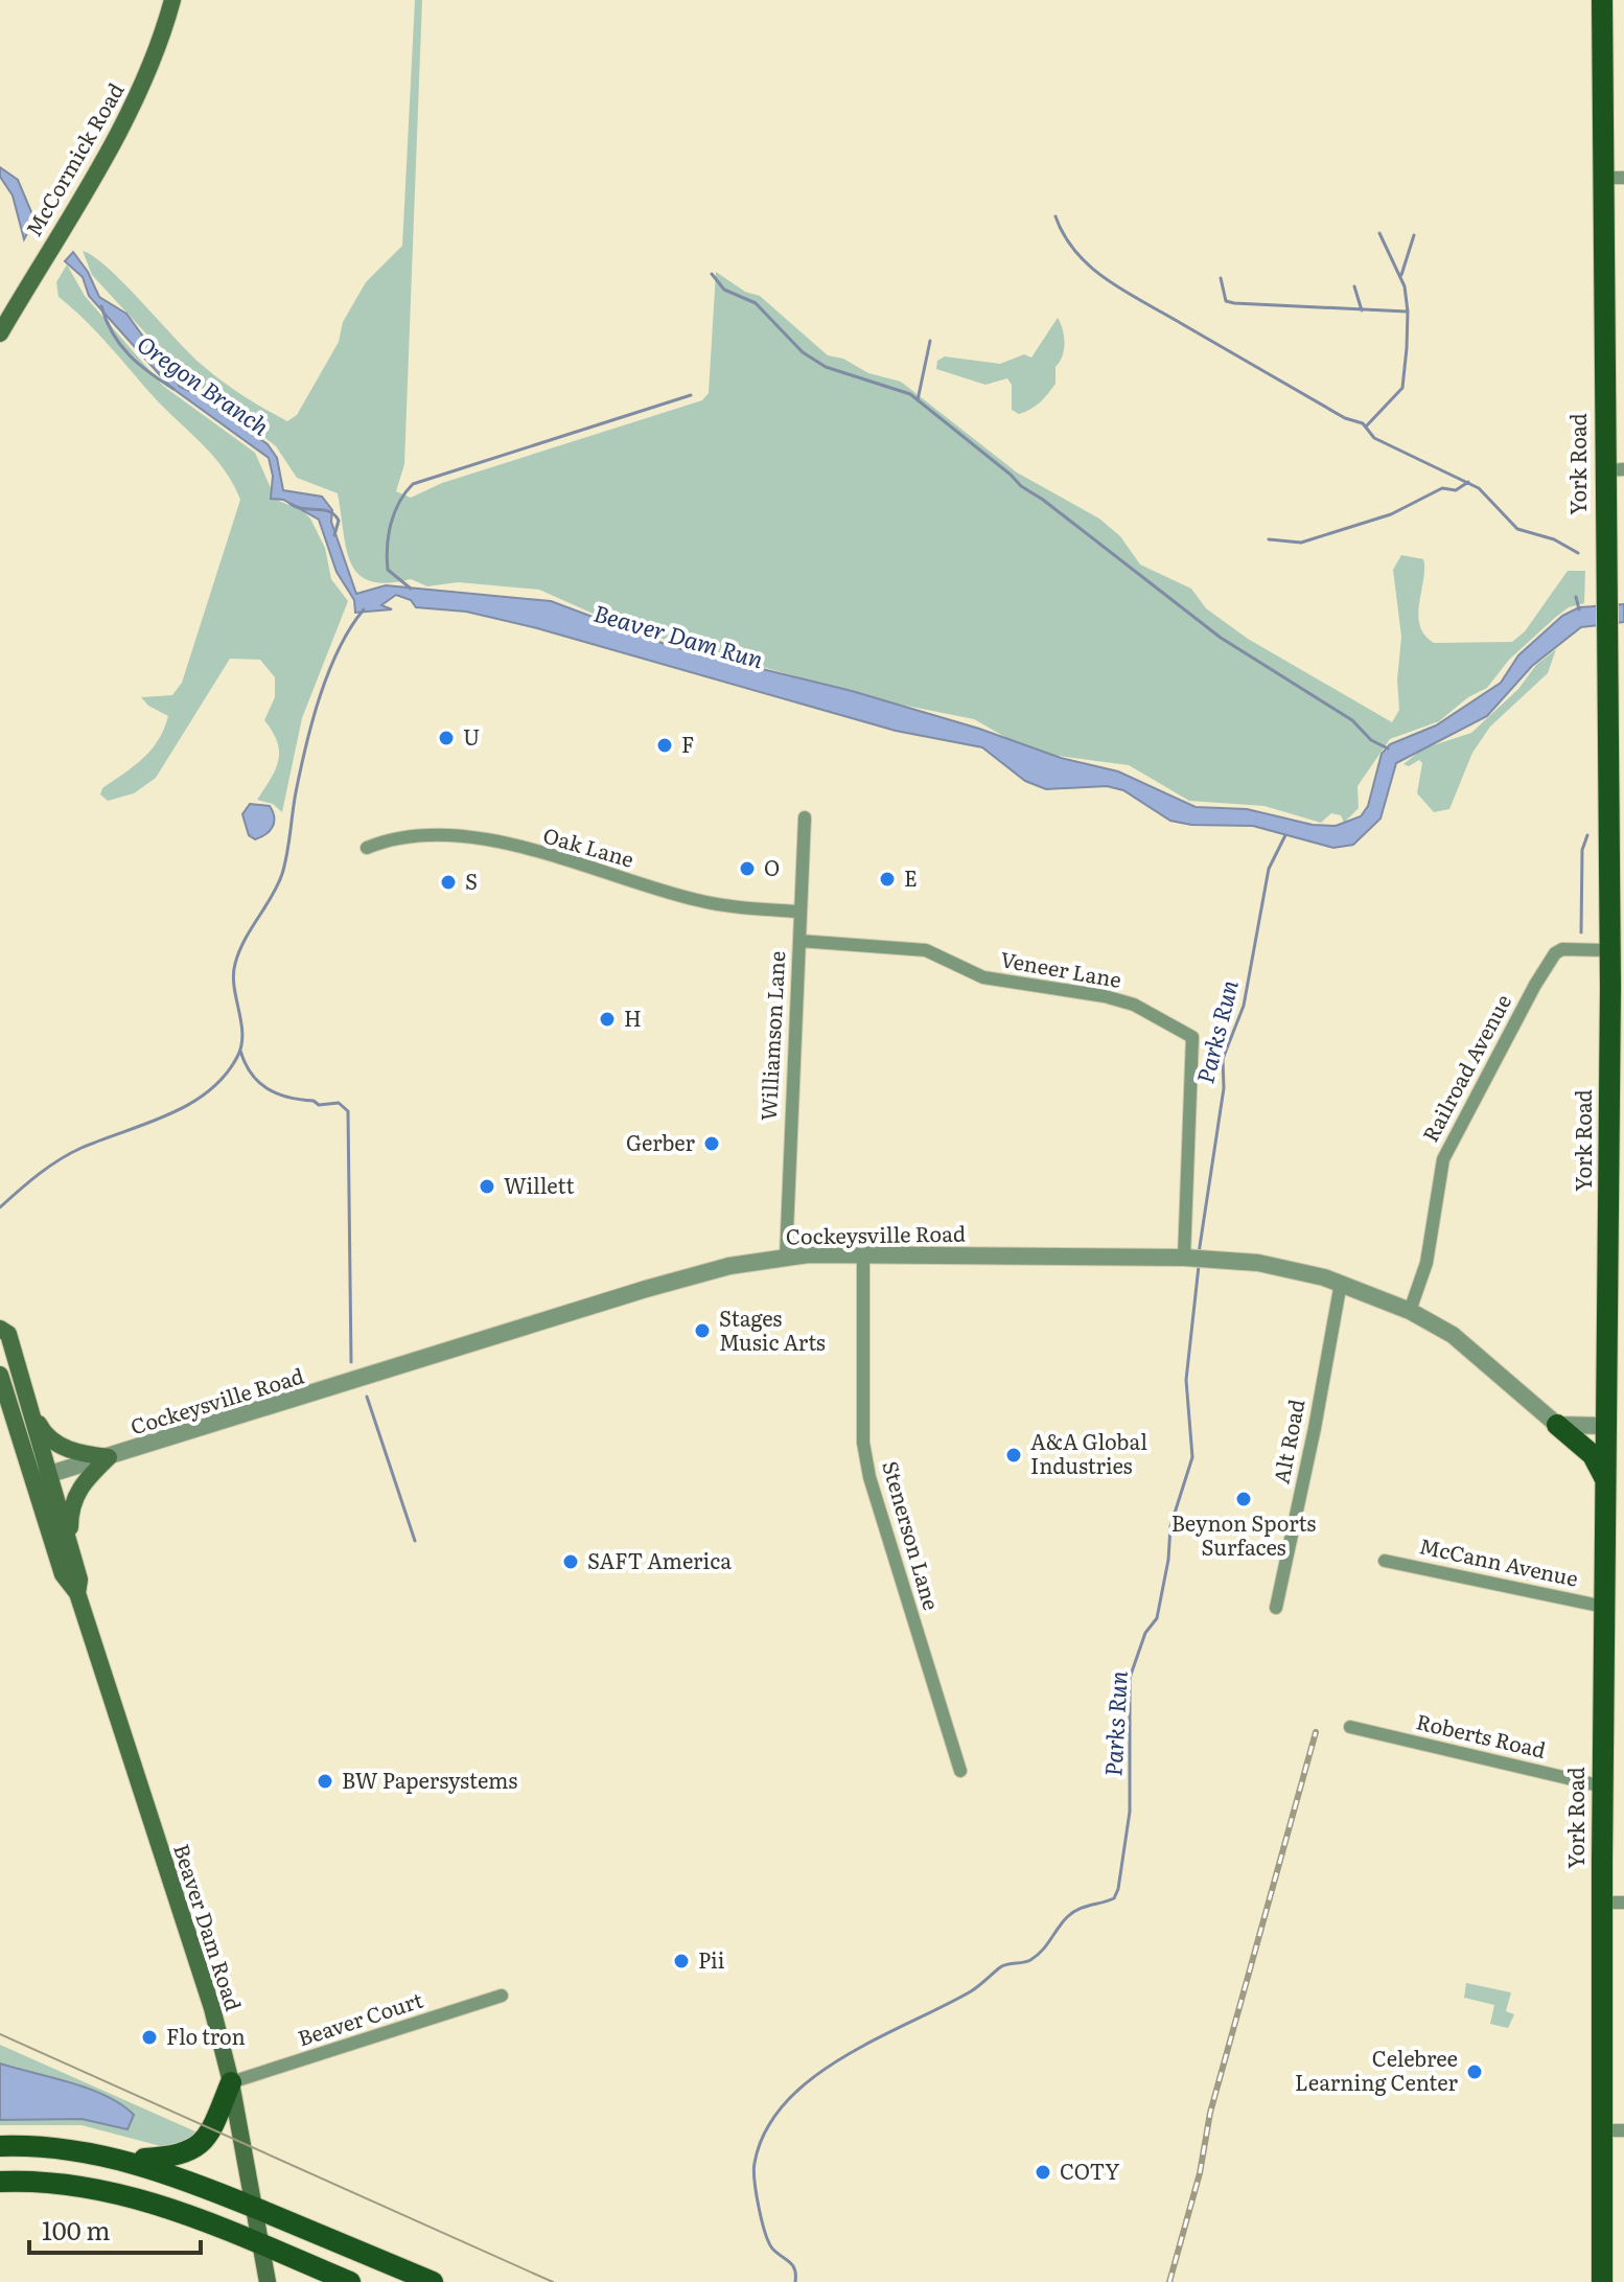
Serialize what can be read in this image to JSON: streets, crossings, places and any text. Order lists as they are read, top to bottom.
{
  "streets": {
    "main road": ["McCormick Road", "York Road", "Beaver Dam Road"],
    "street": [
      "Oak Lane",
      "Veneer Lane",
      "Williamson Lane",
      "Railroad Avenue",
      "Cockeysville Road",
      "Alt Road",
      "Stenerson Lane",
      "McCann Avenue",
      "Roberts Road",
      "Beaver Court"
    ]
  },
  "crossings": [
    ["York Road", "Railroad Avenue"],
    ["York Road", "McCann Avenue"],
    ["York Road", "Roberts Road"],
    ["Oak Lane", "Williamson Lane"],
    ["Veneer Lane", "Williamson Lane"],
    ["Veneer Lane", "Cockeysville Road"],
    ["Williamson Lane", "Cockeysville Road"],
    ["Railroad Avenue", "Cockeysville Road"],
    ["Cockeysville Road", "Alt Road"],
    ["Cockeysville Road", "Stenerson Lane"],
    ["Cockeysville Road", "Beaver Dam Road"],
    ["Beaver Dam Road", "Beaver Court"]
  ],
  "water": ["Oregon Branch", "Beaver Dam Run", "Parks Run"],
  "places": [
    "U",
    "F",
    "O",
    "E",
    "S",
    "H",
    "Gerber",
    "Willett",
    "Stages Music Arts",
    "A&A Global Industries",
    "Beynon Sports Surfaces",
    "SAFT America",
    "BW Papersystems",
    "Pii",
    "Flo tron",
    "Celebree Learning Center",
    "COTY"
  ],
  "scale_bar": "100 m"
}
